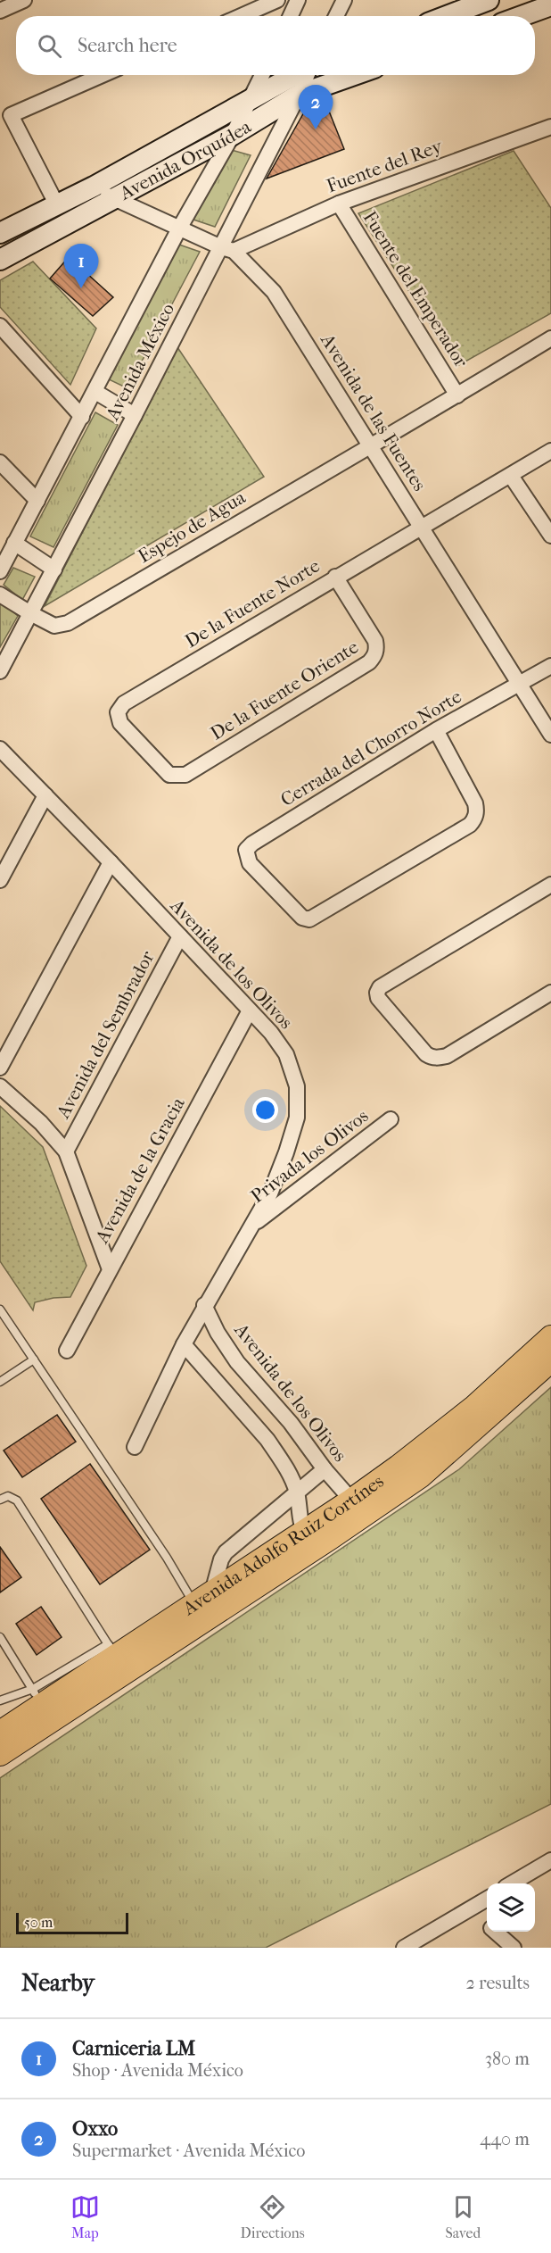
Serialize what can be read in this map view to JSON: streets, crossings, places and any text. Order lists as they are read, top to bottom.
{
  "streets": {
    "main road": ["Avenida Adolfo Ruiz Cortínes"],
    "street": [
      "Avenida Orquídea",
      "Fuente del Rey",
      "Fuente del Emperador",
      "Avenida México",
      "Avenida de las Fuentes",
      "Espejo de Agua",
      "De la Fuente Norte",
      "De la Fuente Oriente",
      "Cerrada del Chorro Norte",
      "Avenida de los Olivos",
      "Avenida del Sembrador",
      "Privada los Olivos",
      "Avenida de la Gracia"
    ]
  },
  "crossings": [
    ["Avenida Orquídea", "Avenida México"],
    ["Avenida Orquídea", "Avenida de las Fuentes"],
    ["Fuente del Rey", "Fuente del Emperador"],
    ["Fuente del Rey", "Avenida México"],
    ["Fuente del Rey", "Avenida de las Fuentes"],
    ["Fuente del Emperador", "Espejo de Agua"],
    ["Avenida México", "Avenida de las Fuentes"],
    ["Avenida México", "Espejo de Agua"],
    ["Avenida de las Fuentes", "Espejo de Agua"],
    ["Avenida de las Fuentes", "De la Fuente Norte"],
    ["Avenida de las Fuentes", "Cerrada del Chorro Norte"],
    ["De la Fuente Norte", "De la Fuente Oriente"],
    ["Avenida de los Olivos", "Avenida del Sembrador"],
    ["Avenida de los Olivos", "Privada los Olivos"],
    ["Avenida de los Olivos", "Avenida de la Gracia"],
    ["Avenida de los Olivos", "Avenida Adolfo Ruiz Cortínes"]
  ],
  "scale_bar": "50 m",
  "page": {
    "search": "Search here",
    "pins": ["2", "1"],
    "scale": "50 m",
    "heading": ["Nearby", "2 results"],
    "list": [
      {
        "mark": "1",
        "name": "Carniceria LM",
        "note": "Shop · Avenida México",
        "value": "380 m"
      },
      {
        "mark": "2",
        "name": "Oxxo",
        "note": "Supermarket · Avenida México",
        "value": "440 m"
      }
    ],
    "nav": ["Map", "Directions", "Saved"]
  }
}
